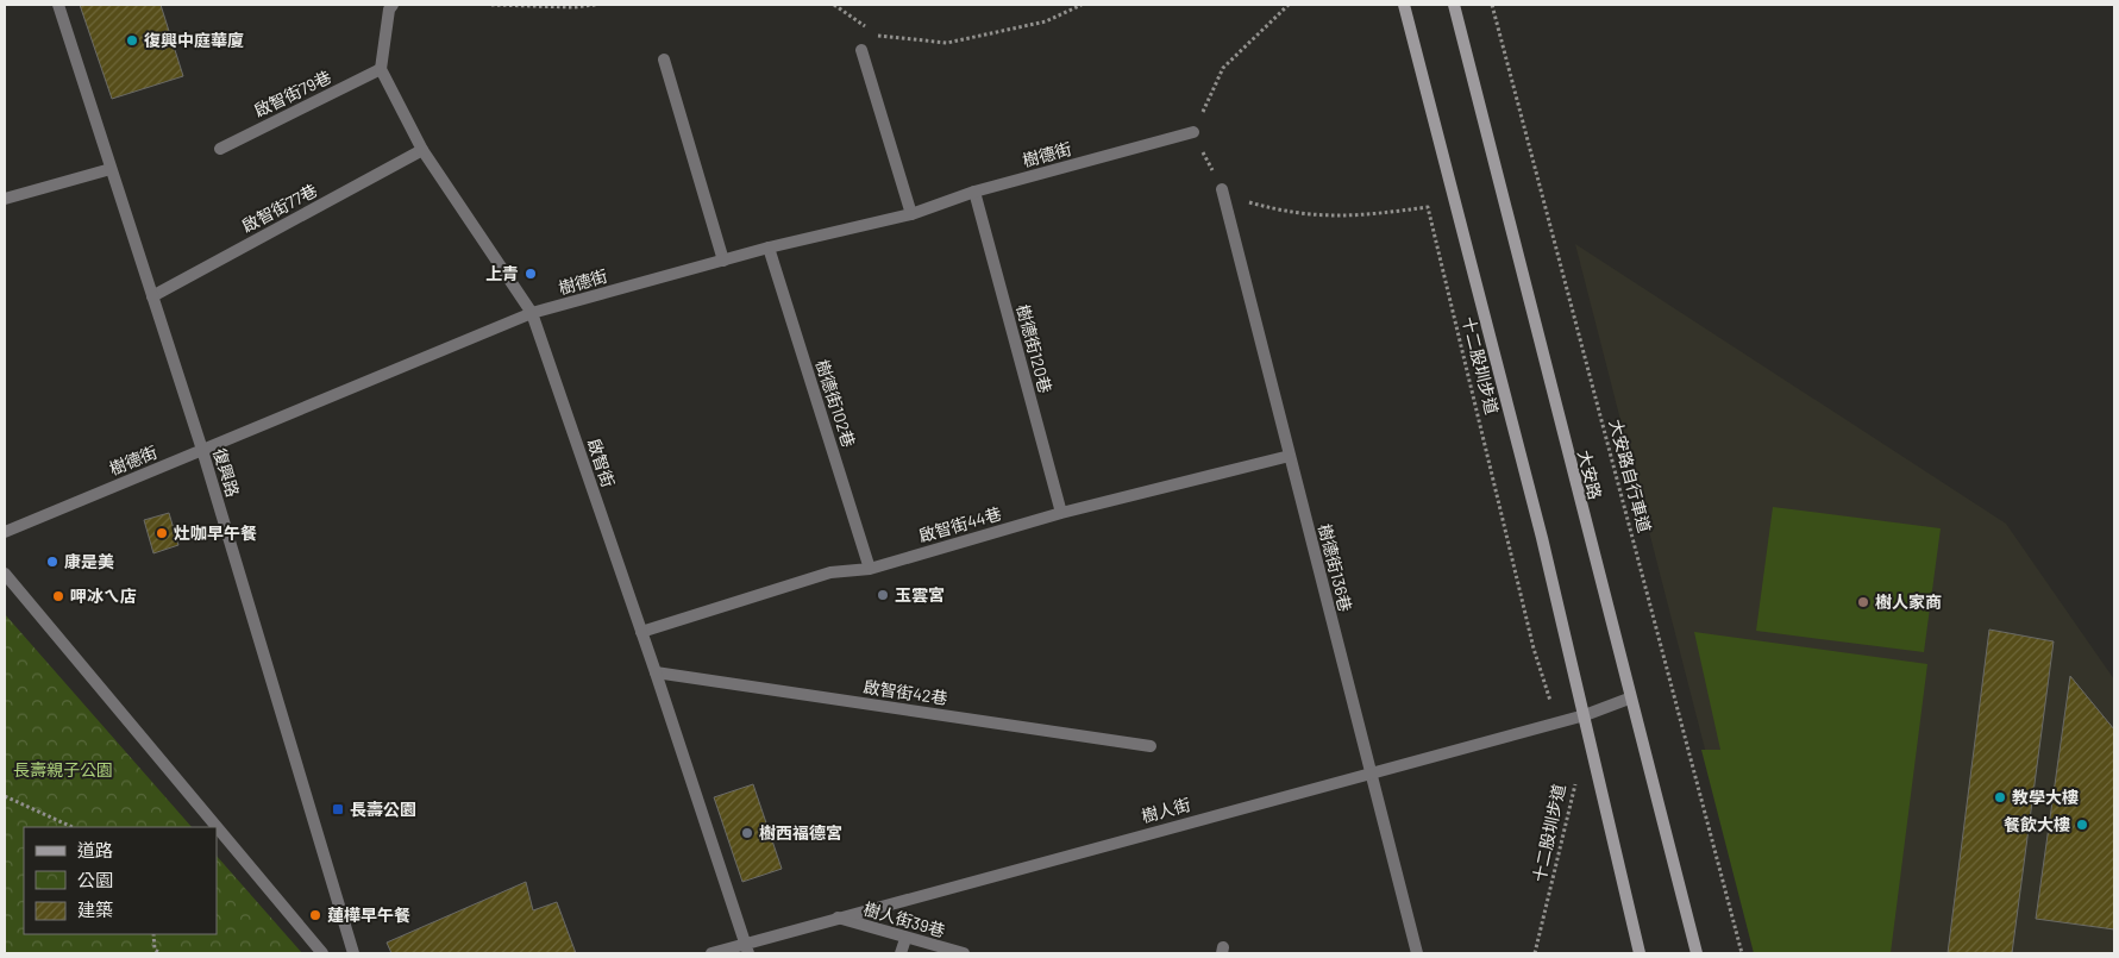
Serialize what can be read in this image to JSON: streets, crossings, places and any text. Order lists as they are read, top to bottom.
{
  "streets": {
    "street": [
      "啟智街79巷",
      "樹德街",
      "啟智街77巷",
      "樹德街120巷",
      "樹德街102巷",
      "啟智街",
      "復興路",
      "大安路",
      "啟智街44巷",
      "樹德街136巷",
      "啟智街42巷",
      "樹人街",
      "樹人街39巷"
    ],
    "path": ["十二股圳步道", "大安路自行車道"]
  },
  "crossings": [
    ["啟智街79巷", "啟智街"],
    ["樹德街", "樹德街120巷"],
    ["樹德街", "樹德街102巷"],
    ["樹德街", "啟智街"],
    ["樹德街", "復興路"],
    ["啟智街77巷", "啟智街"],
    ["啟智街77巷", "復興路"],
    ["樹德街120巷", "啟智街44巷"],
    ["十二股圳步道", "樹德街136巷"],
    ["十二股圳步道", "樹人街"],
    ["樹德街102巷", "啟智街44巷"],
    ["啟智街", "啟智街44巷"],
    ["啟智街", "啟智街42巷"],
    ["啟智街", "樹人街"],
    ["大安路", "樹人街"],
    ["啟智街44巷", "樹德街136巷"],
    ["樹德街136巷", "樹人街"],
    ["樹人街", "樹人街39巷"]
  ],
  "parks": ["長壽親子公園"],
  "places": {
    "other": [
      "復興中庭華廈",
      "上青",
      "灶咖早午餐",
      "康是美",
      "玉雲宮",
      "呷冰ㄟ店",
      "樹人家商",
      "教學大樓",
      "餐飲大樓",
      "樹西福德宮",
      "蓮樺早午餐"
    ],
    "transit": ["長壽公園"]
  },
  "legend": ["道路", "公園", "建築"]
}
